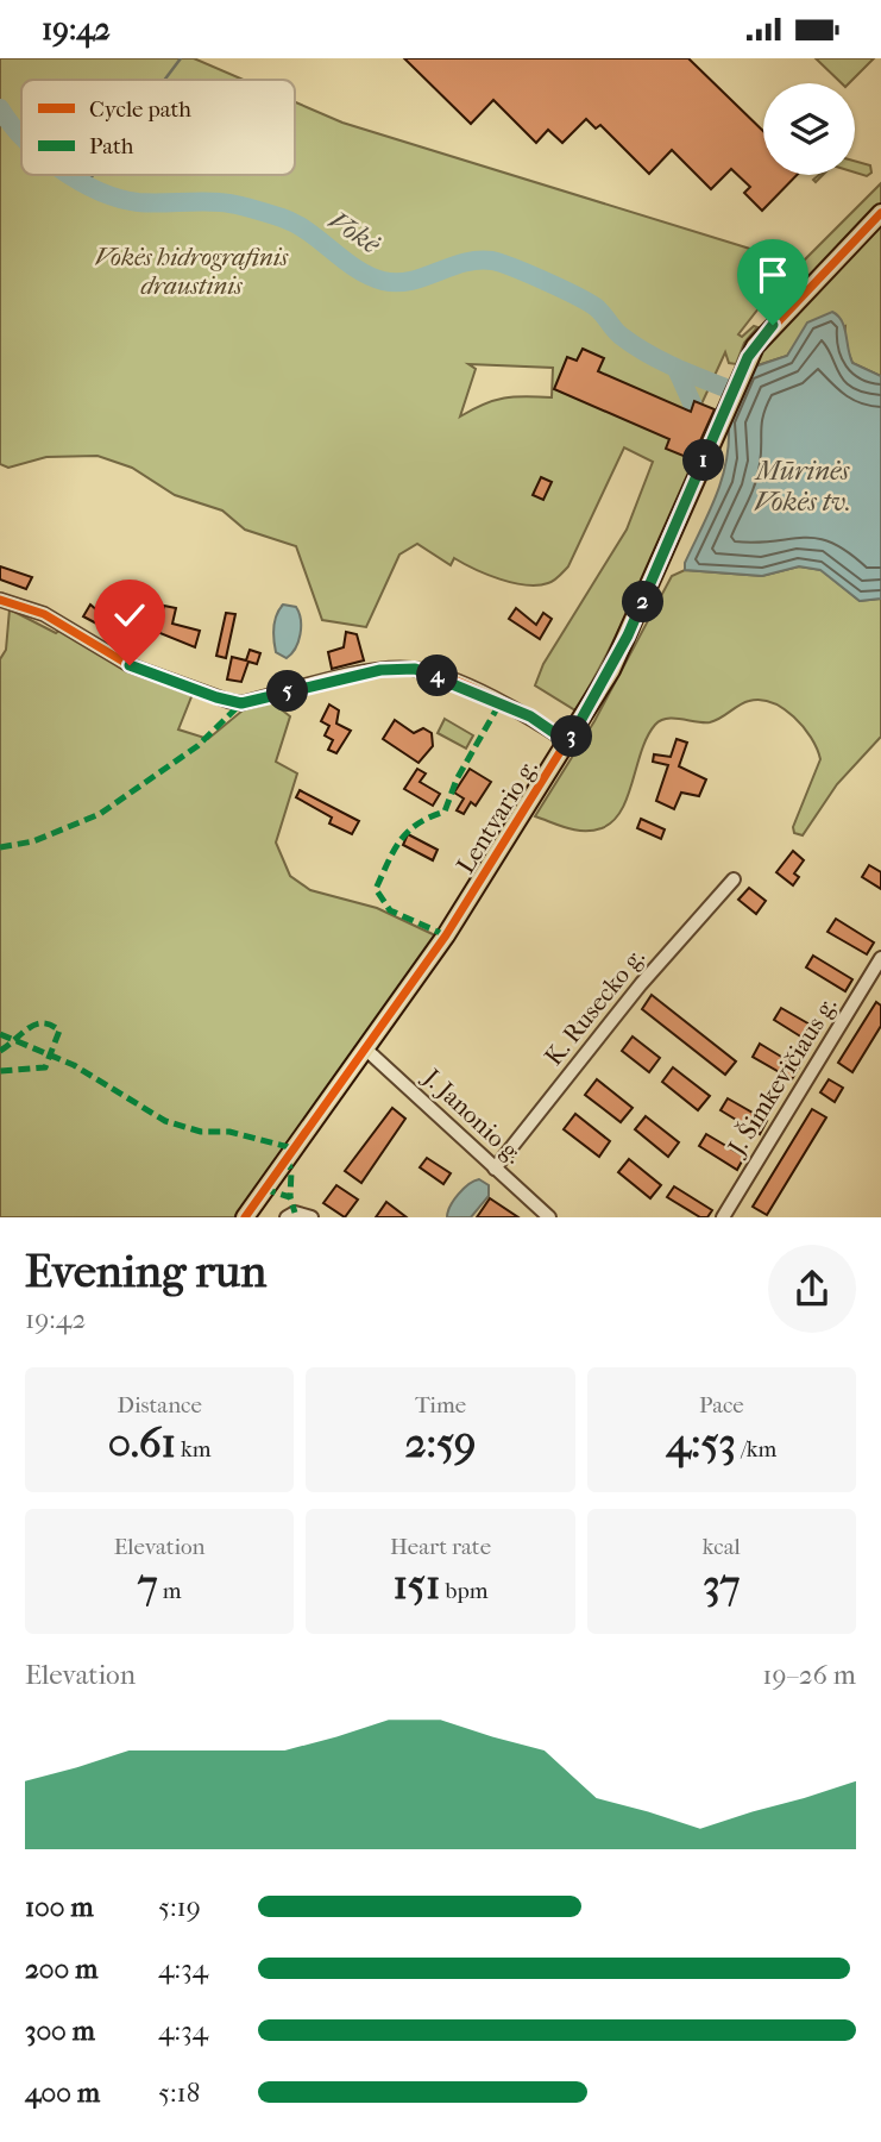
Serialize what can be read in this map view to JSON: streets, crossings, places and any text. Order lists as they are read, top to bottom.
{
  "streets": {
    "main road": ["Lentvario g."],
    "street": ["K. Rusecko g.", "J. Šimkevičiaus g.", "J. Janonio g."]
  },
  "crossings": [
    ["Lentvario g.", "J. Janonio g."],
    ["K. Rusecko g.", "J. Janonio g."]
  ],
  "water": ["Vokė", "Mūrinės Vokės tv."],
  "parks": ["Vokės hidrografinis draustinis"],
  "legend": ["Cycle path", "Path"],
  "page": {
    "status": "19:42",
    "pins": [
      "1",
      "2",
      "4",
      "5",
      "3"
    ],
    "heading": ["Evening run", "19:42"],
    "stats": [
      ["Distance", "0.61 km"],
      ["Time", "2:59"],
      ["Pace", "4:53 /km"],
      ["Elevation", "7 m"],
      ["Heart rate", "151 bpm"],
      ["kcal", "37"]
    ],
    "chart": ["Elevation", "19–26 m"],
    "list": [
      {
        "name": "100 m",
        "note": "5:19"
      },
      {
        "name": "200 m",
        "note": "4:34"
      },
      {
        "name": "300 m",
        "note": "4:34"
      },
      {
        "name": "400 m",
        "note": "5:18"
      }
    ]
  }
}
